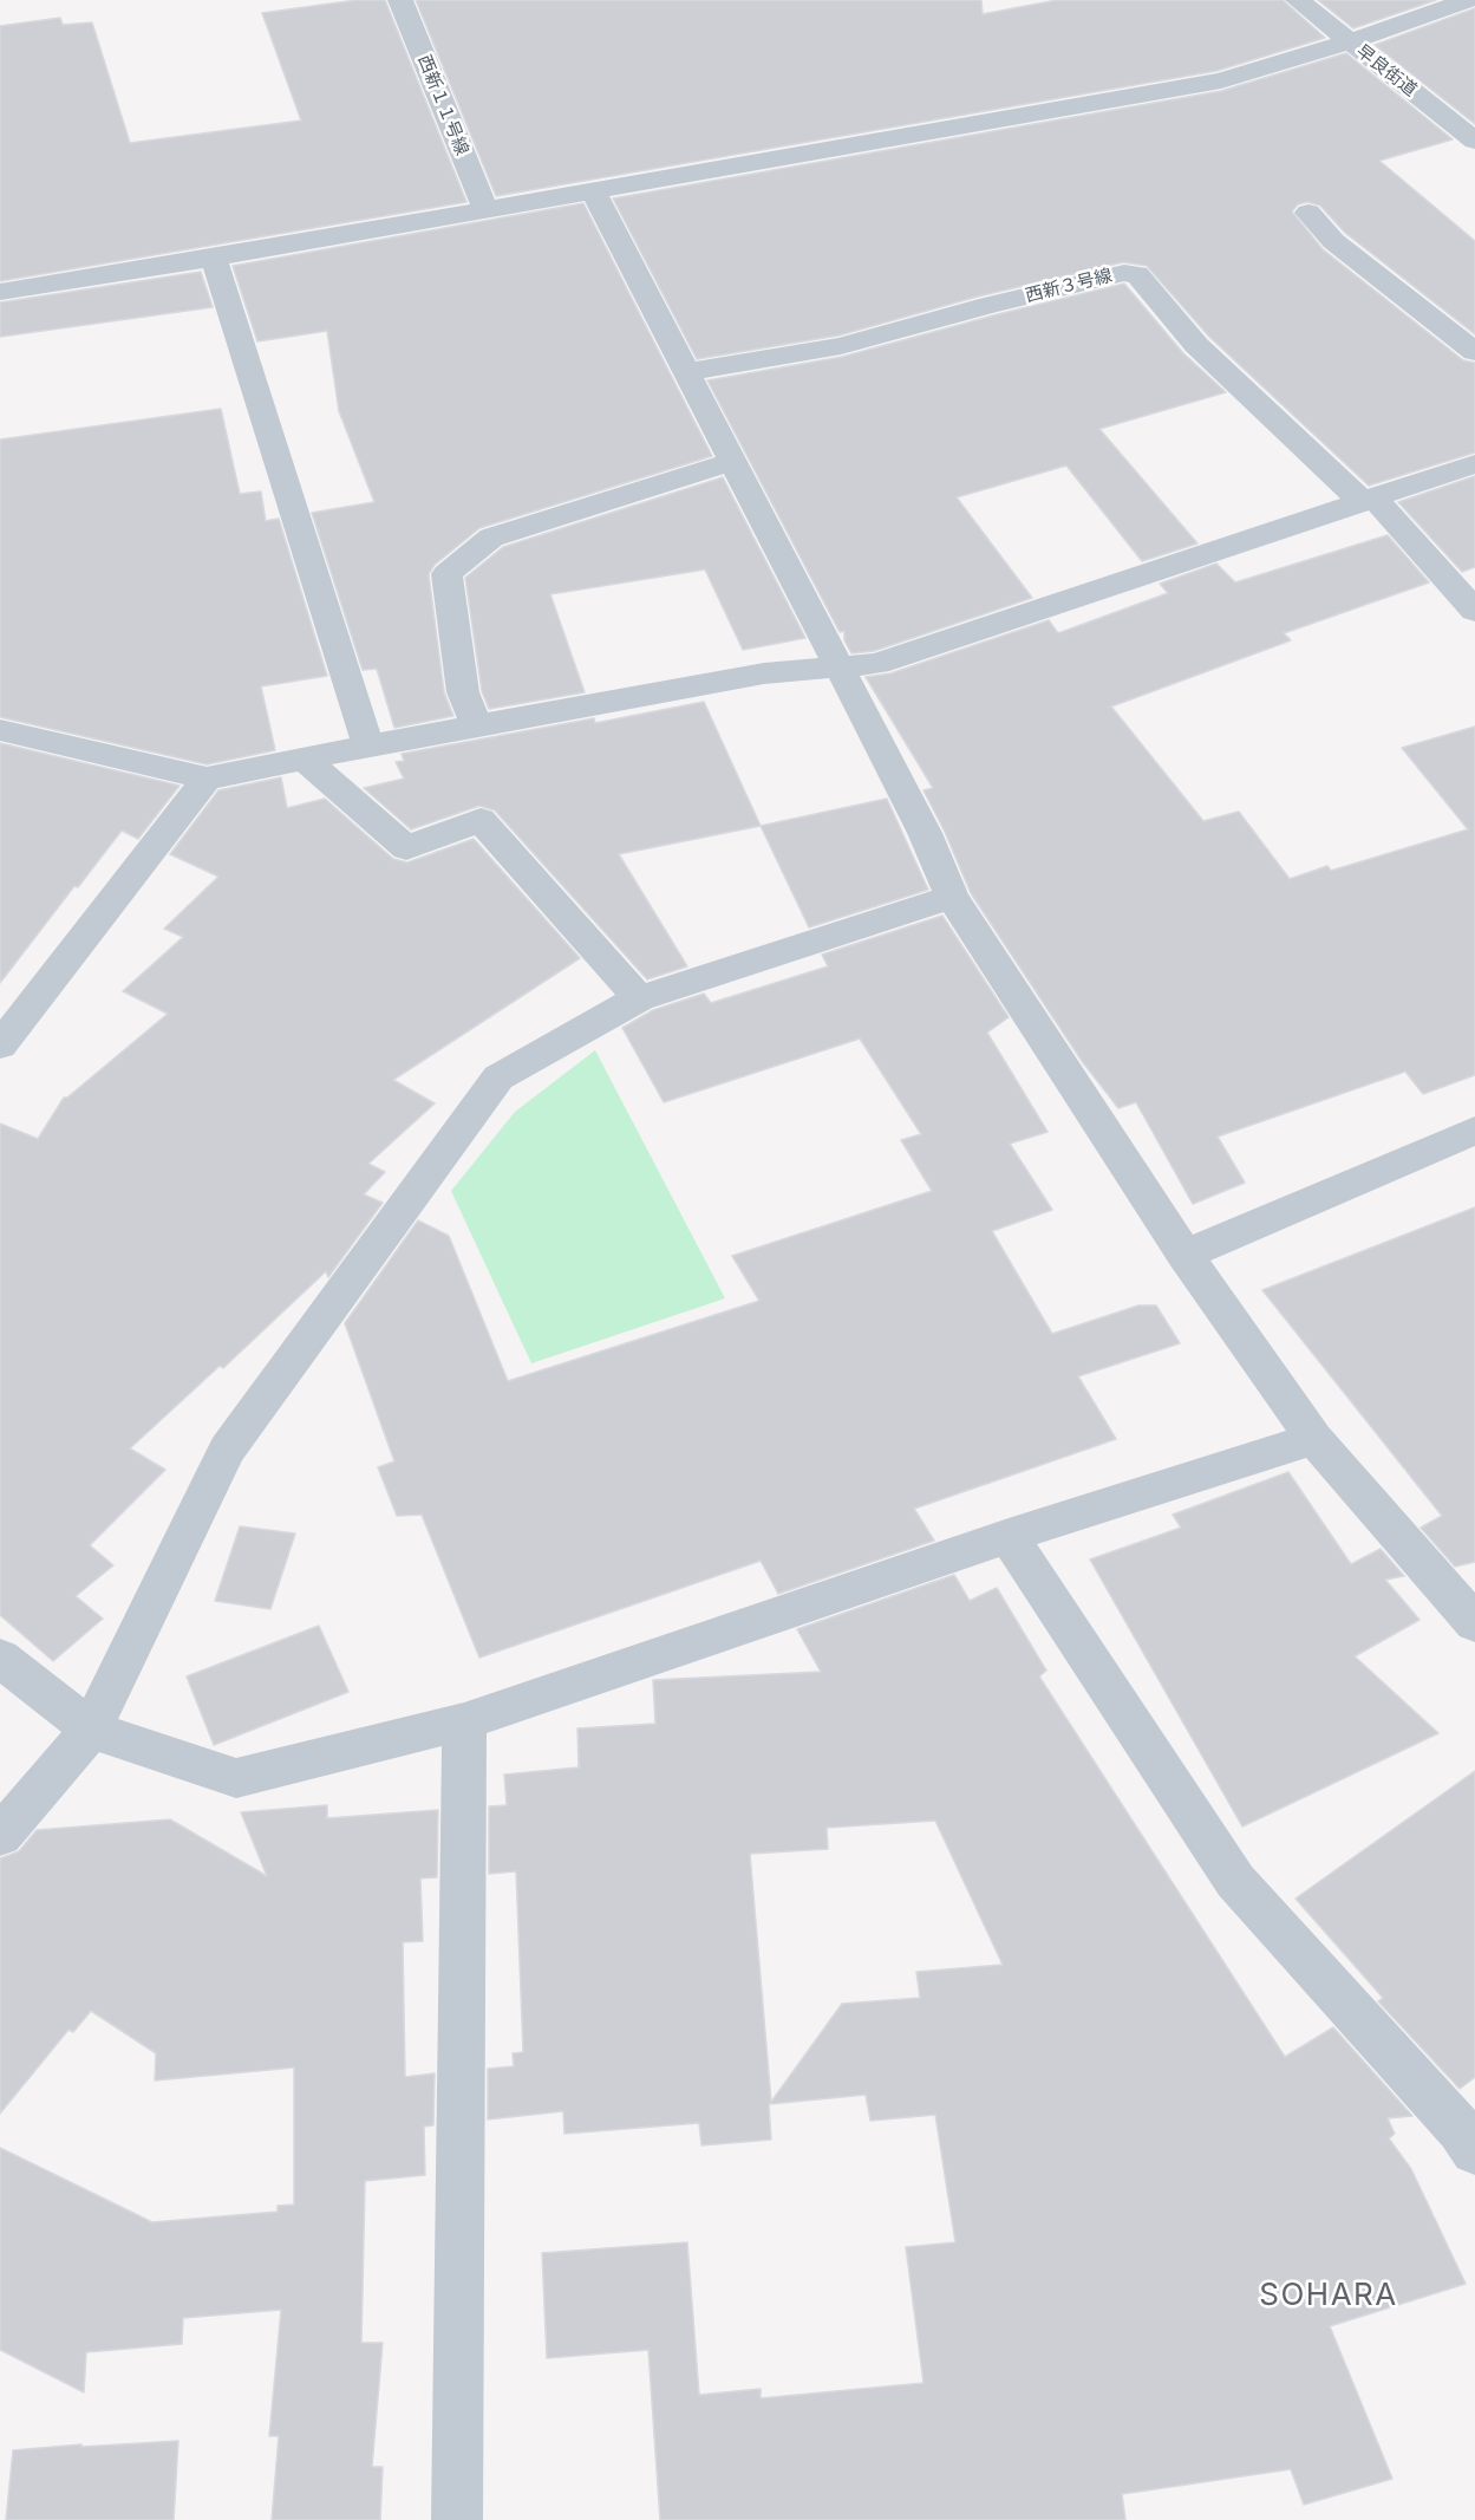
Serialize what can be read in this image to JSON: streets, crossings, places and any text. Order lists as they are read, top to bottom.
{
  "streets": {
    "street": ["早良街道", "西新１１号線", "西新３号線"]
  },
  "districts": ["SOHARA"]
}
